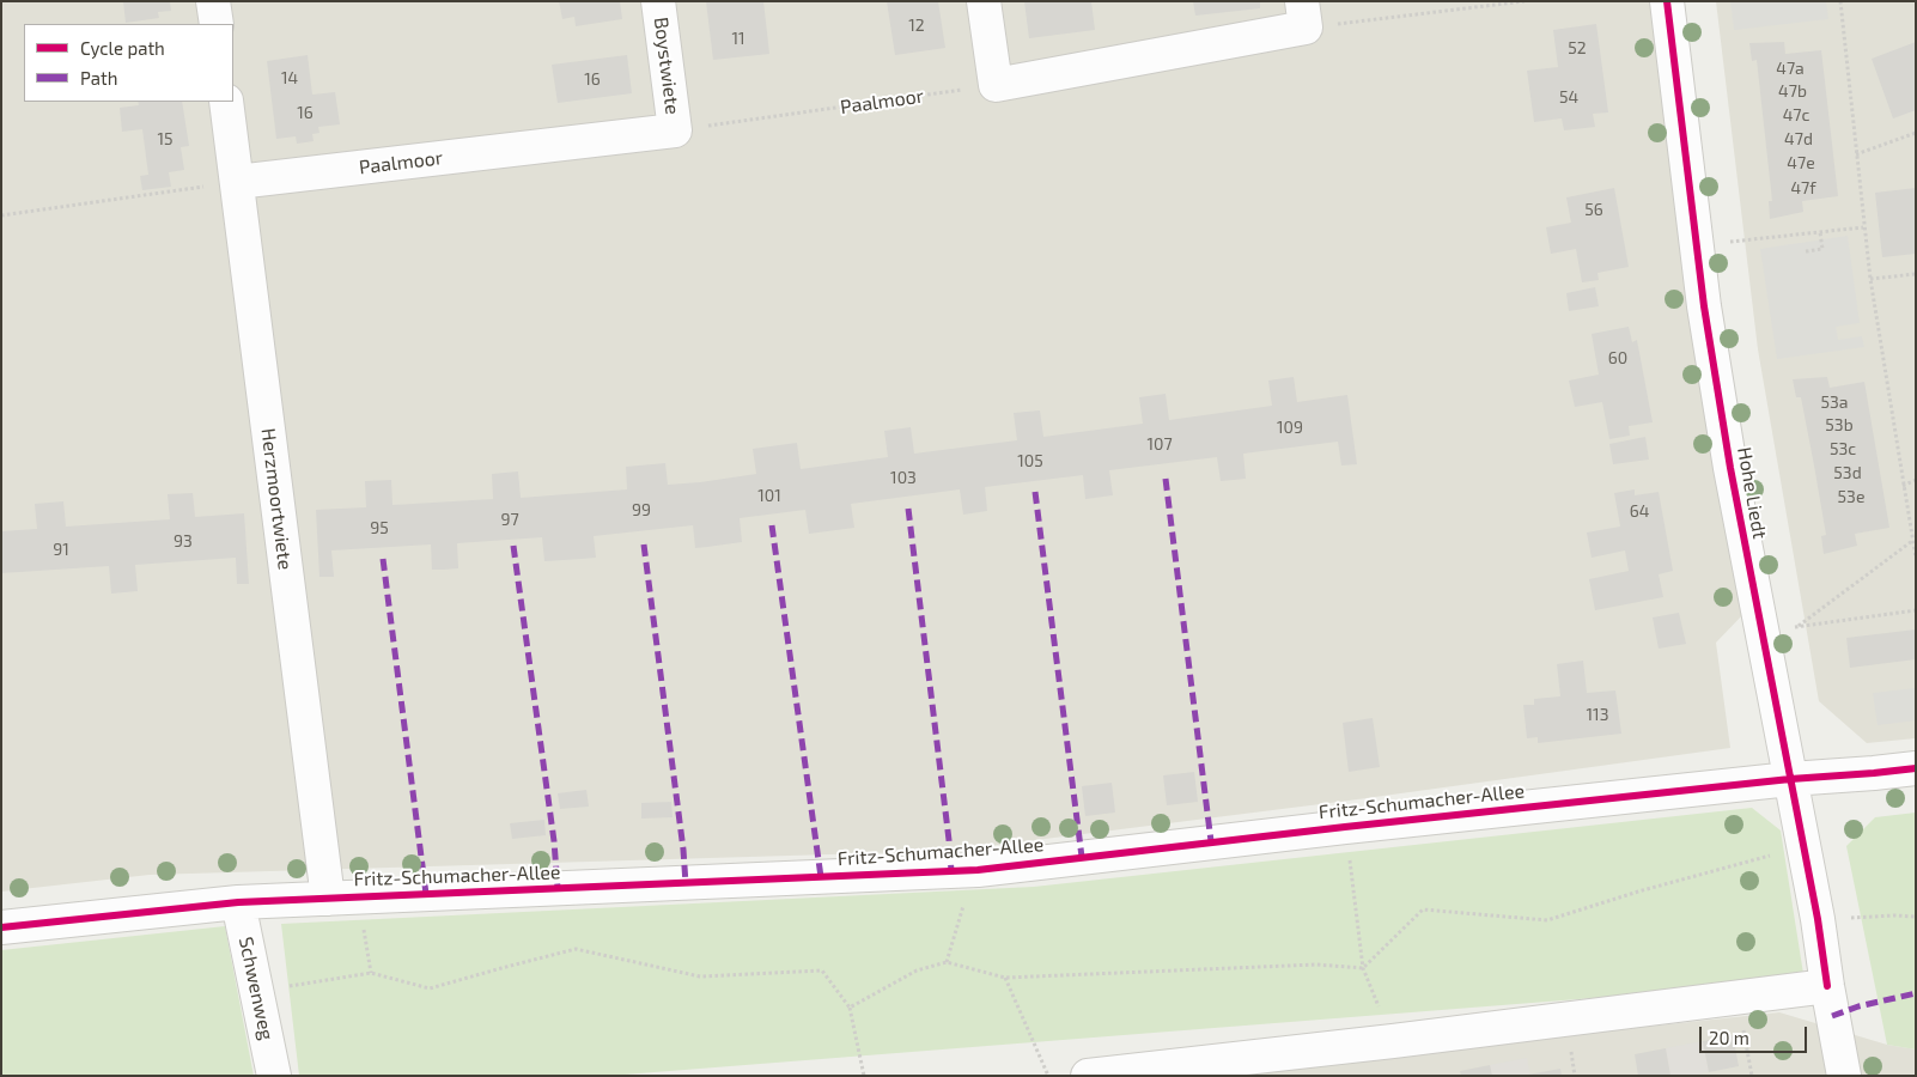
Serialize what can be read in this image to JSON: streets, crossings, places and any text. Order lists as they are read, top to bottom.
{
  "streets": {
    "street": [
      "Boystwiete",
      "Paalmoor",
      "Hohe Liedt",
      "Herzmoortwiete",
      "Fritz-Schumacher-Allee",
      "Schwenweg"
    ]
  },
  "crossings": [
    ["Boystwiete", "Paalmoor"],
    ["Paalmoor", "Herzmoortwiete"],
    ["Hohe Liedt", "Fritz-Schumacher-Allee"],
    ["Herzmoortwiete", "Fritz-Schumacher-Allee"],
    ["Fritz-Schumacher-Allee", "Schwenweg"]
  ],
  "house_numbers": [
    "12",
    "11",
    "52",
    "47a",
    "14",
    "16",
    "47b",
    "54",
    "16",
    "47c",
    "15",
    "47d",
    "47e",
    "47f",
    "56",
    "60",
    "53a",
    "53b",
    "109",
    "107",
    "53c",
    "105",
    "53d",
    "103",
    "101",
    "53e",
    "99",
    "64",
    "97",
    "95",
    "93",
    "91",
    "113"
  ],
  "legend": ["Cycle path", "Path"],
  "scale_bar": "20 m"
}
